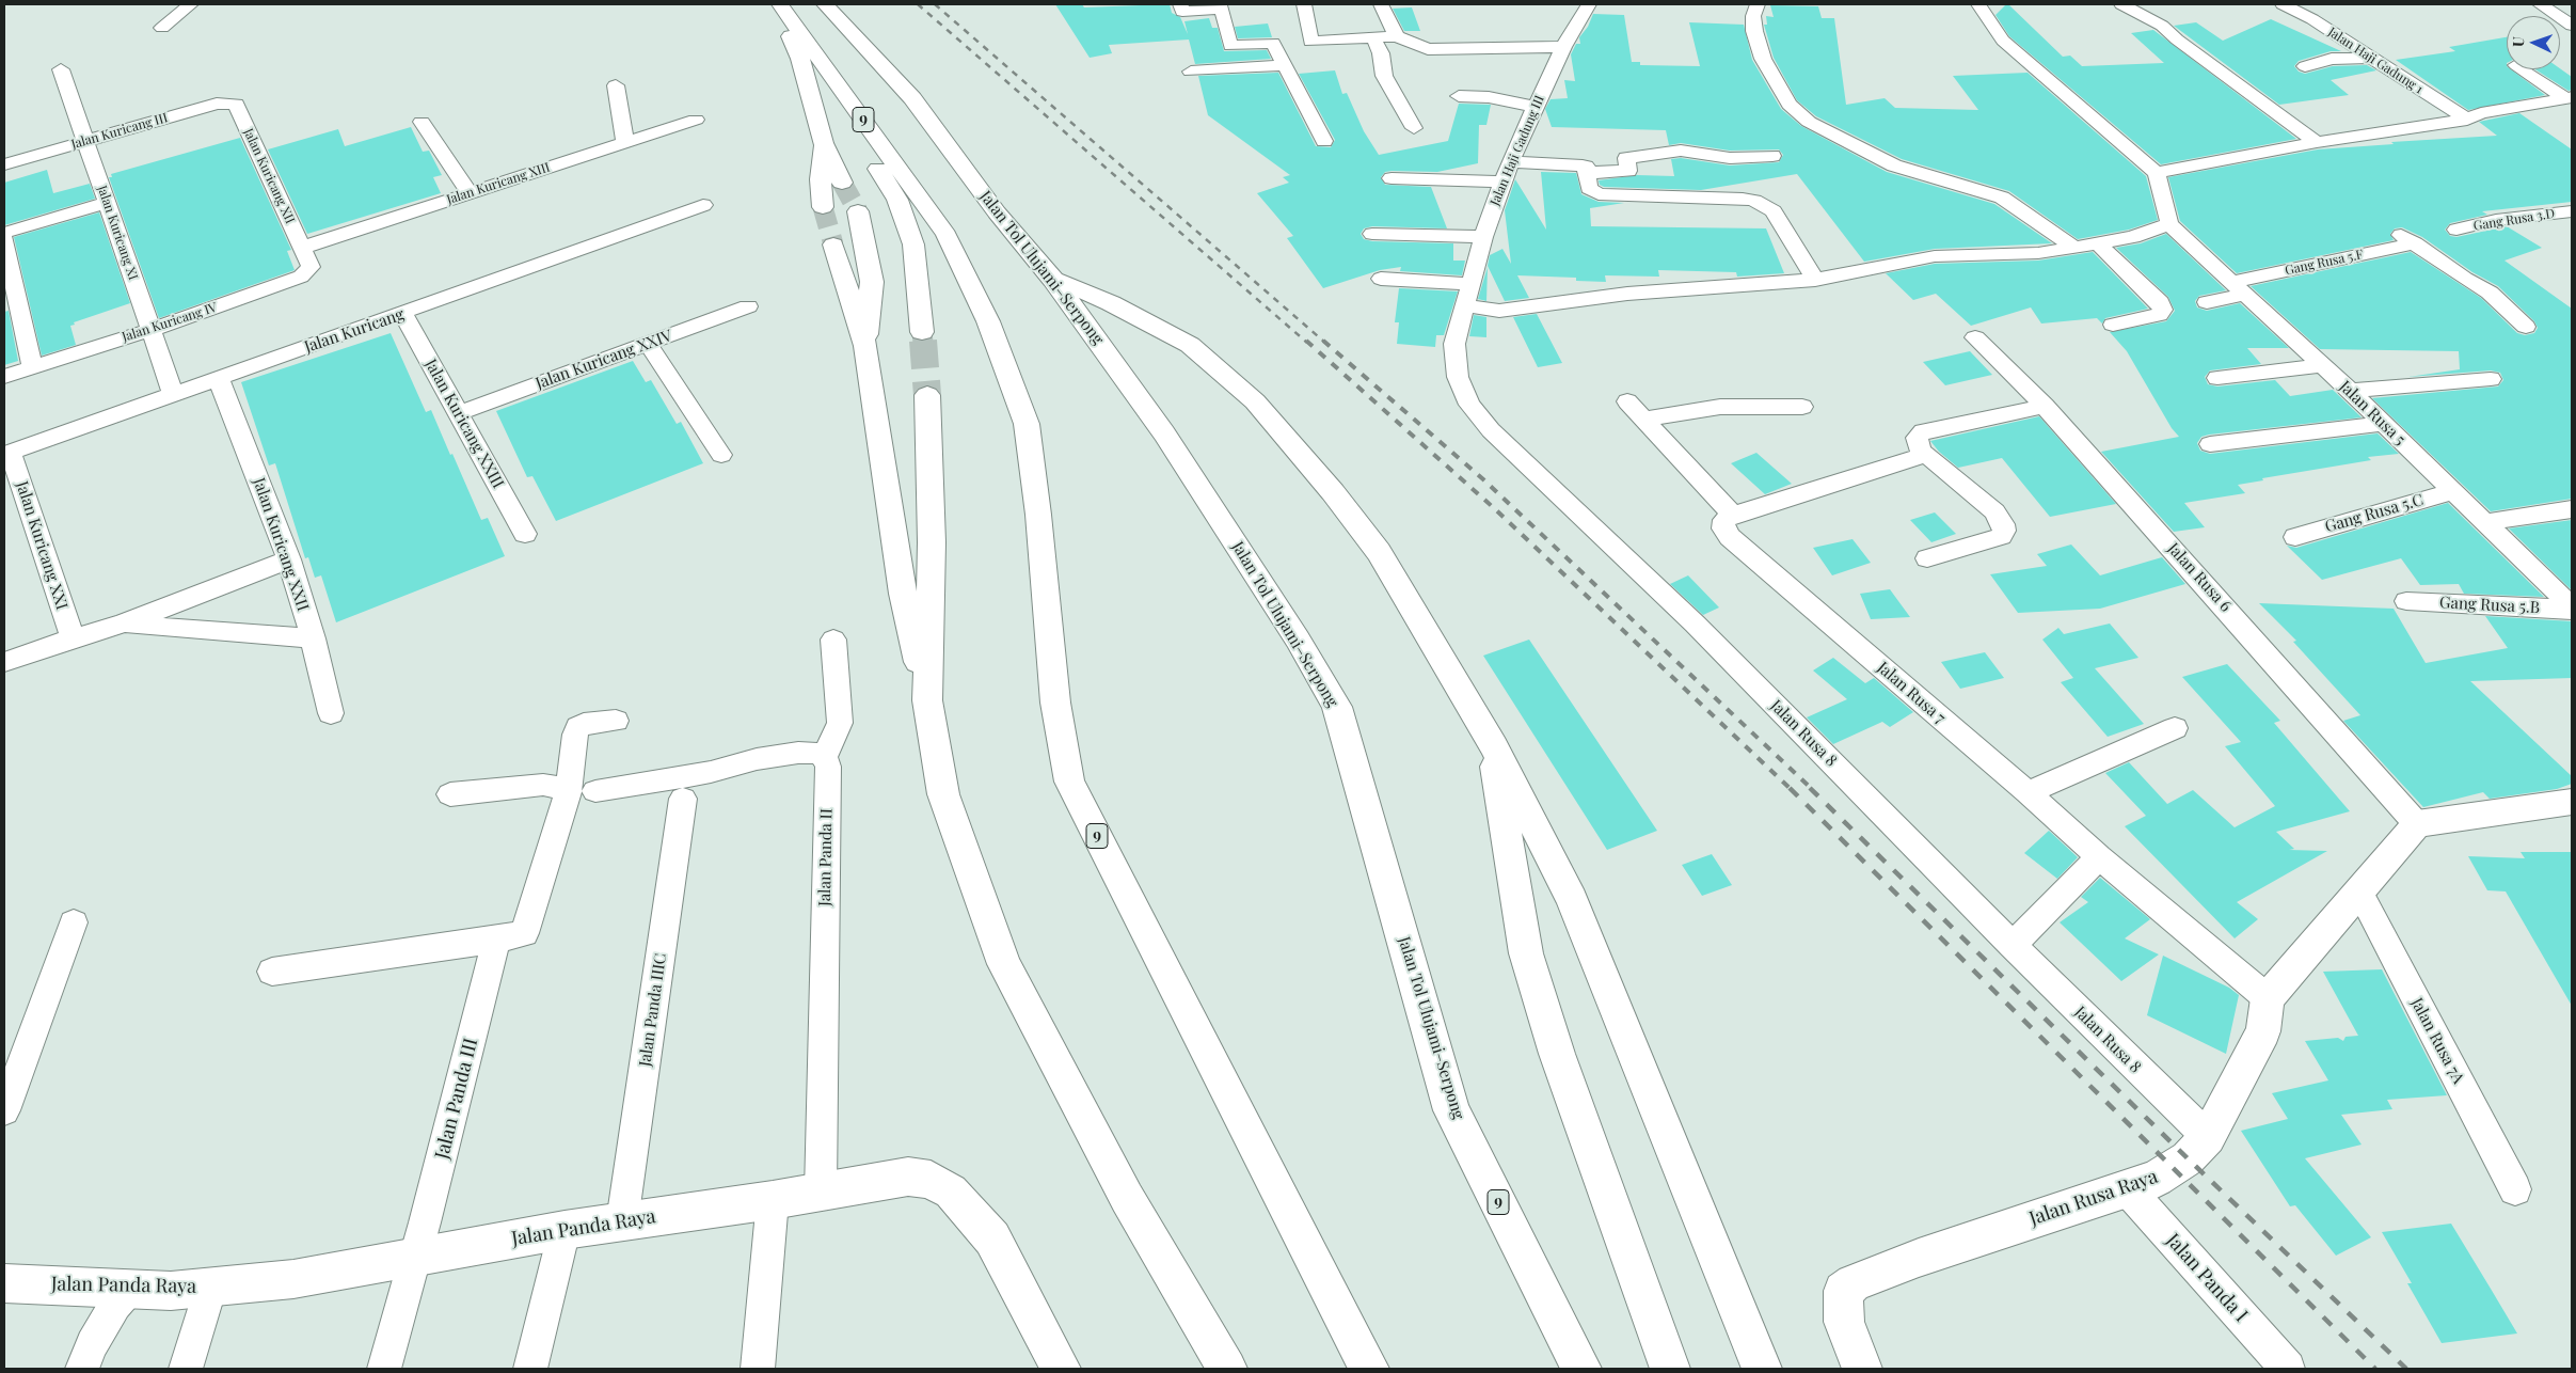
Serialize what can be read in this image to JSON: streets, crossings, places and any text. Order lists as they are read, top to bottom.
{
  "streets": {
    "main road": [
      "9",
      "Jalan Tol Ulujami–Serpong",
      "Jalan Rusa Raya",
      "Jalan Panda Raya"
    ],
    "street": [
      "Jalan Haji Gadung 1",
      "Jalan Kuricang III",
      "Jalan Haji Gadung III",
      "Jalan Kuricang XII",
      "Jalan Kuricang XIII",
      "Gang Rusa 3.D",
      "Jalan Kuricang XI",
      "Gang Rusa 5.F",
      "Jalan Kuricang IV",
      "Jalan Kuricang",
      "Jalan Kuricang XXIV",
      "Jalan Rusa 5",
      "Jalan Kuricang XXIII",
      "Gang Rusa 5.C",
      "Jalan Kuricang XXII",
      "Jalan Kuricang XXI",
      "Jalan Rusa 6",
      "Gang Rusa 5.B",
      "Jalan Rusa 7",
      "Jalan Rusa 8",
      "Jalan Panda II",
      "Jalan Panda IIIC",
      "Jalan Rusa 7A",
      "Jalan Panda III",
      "Jalan Panda I"
    ]
  },
  "crossings": [
    ["Jalan Kuricang III", "Jalan Kuricang XII"],
    ["Jalan Kuricang III", "Jalan Kuricang XI"],
    ["Jalan Haji Gadung III", "Jalan Rusa 8"],
    ["Jalan Kuricang XII", "Jalan Kuricang XIII"],
    ["Jalan Kuricang XII", "Jalan Kuricang IV"],
    ["Jalan Kuricang XIII", "Jalan Kuricang IV"],
    ["Jalan Kuricang XI", "Jalan Kuricang IV"],
    ["Jalan Kuricang XI", "Jalan Kuricang"],
    ["Gang Rusa 5.F", "Jalan Rusa 5"],
    ["Jalan Kuricang", "Jalan Kuricang XXIII"],
    ["Jalan Kuricang", "Jalan Kuricang XXII"],
    ["Jalan Kuricang", "Jalan Kuricang XXI"],
    ["Jalan Kuricang XXIV", "Jalan Kuricang XXIII"],
    ["Jalan Rusa 5", "Gang Rusa 5.C"],
    ["Jalan Rusa 5", "Gang Rusa 5.B"],
    ["Jalan Rusa 7", "Jalan Rusa Raya"],
    ["Jalan Rusa 8", "Jalan Rusa Raya"],
    ["Jalan Panda II", "Jalan Panda Raya"],
    ["Jalan Panda IIIC", "Jalan Panda Raya"],
    ["Jalan Panda III", "Jalan Panda Raya"],
    ["Jalan Rusa Raya", "Jalan Panda I"]
  ],
  "north": "left"
}
